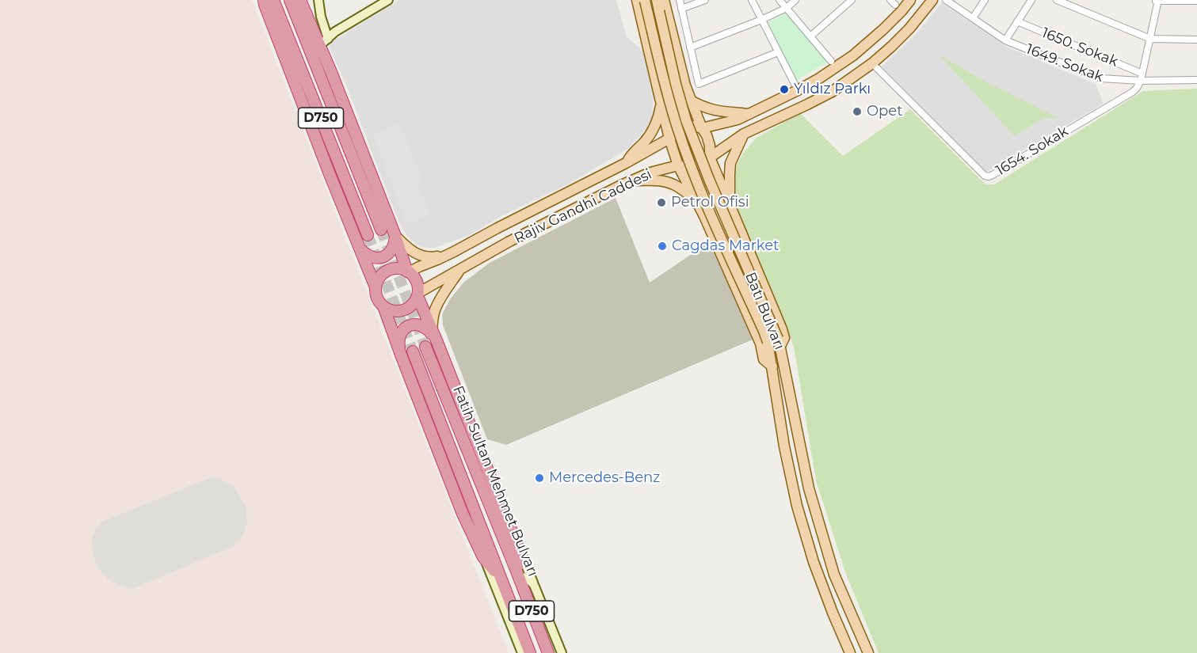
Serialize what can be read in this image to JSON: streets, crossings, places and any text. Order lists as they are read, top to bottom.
{
  "streets": {
    "highway": ["D750", "Fatih Sultan Mehmet Bulvarı"],
    "main road": ["Rajiv Gandhi Caddesi", "Batı Bulvarı"],
    "street": ["1650. Sokak", "1649. Sokak", "1654. Sokak"]
  },
  "crossings": [
    ["1649. Sokak", "1654. Sokak"],
    ["1654. Sokak", "Rajiv Gandhi Caddesi"]
  ],
  "places": [
    "Yıldız Parkı",
    "Opet",
    "Petrol Ofisi",
    "Cagdas Market",
    "Mercedes-Benz"
  ]
}
